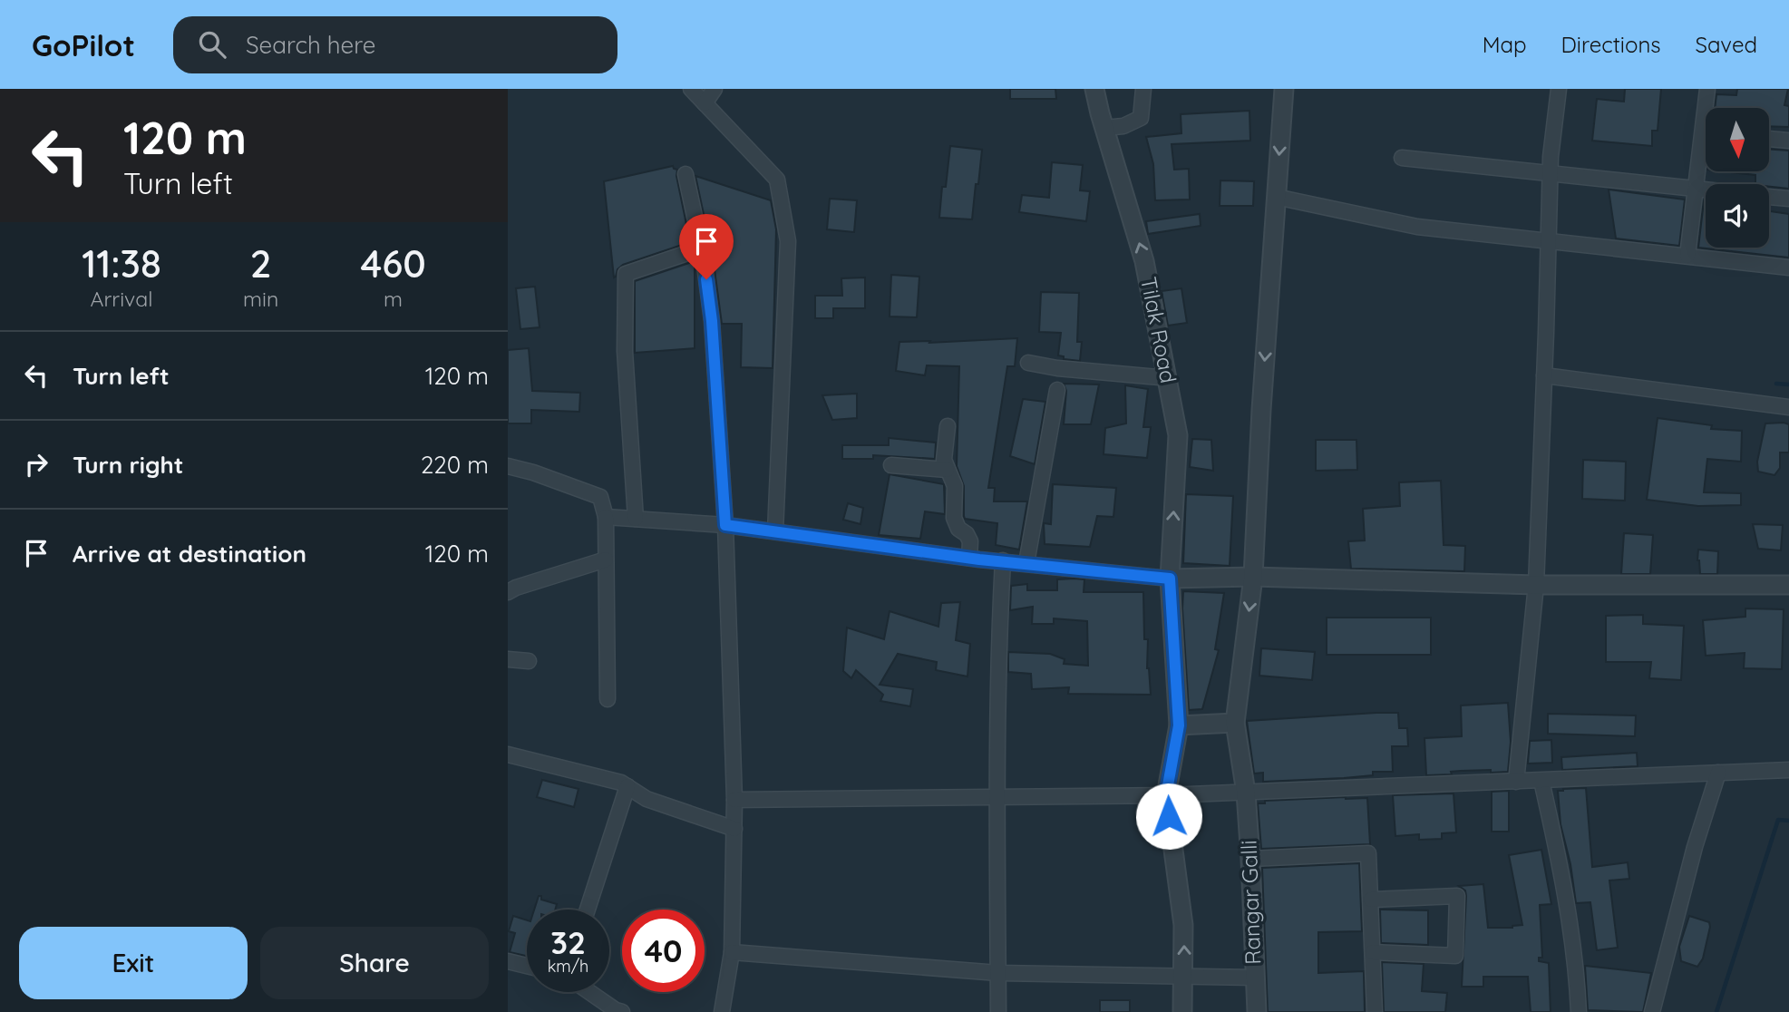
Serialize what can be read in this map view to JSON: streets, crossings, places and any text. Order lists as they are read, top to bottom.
{
  "streets": {
    "street": ["Tilak Road", "Rangar Galli"]
  },
  "one_way": ["Tilak Road", "Rangar Galli"],
  "north": "bottom",
  "page": {
    "header": "GoPilot",
    "search": "Search here",
    "nav": ["Map", "Directions", "Saved"],
    "turn": ["120 m", "Turn left"],
    "eta": [
      "11:38",
      "Arrival",
      "2",
      "min",
      "460",
      "m"
    ],
    "list": [
      {
        "name": "Turn left",
        "value": "120 m"
      },
      {
        "name": "Turn right",
        "value": "220 m"
      },
      {
        "name": "Arrive at destination",
        "value": "120 m"
      }
    ],
    "speed": "32 km/h",
    "limit": "40",
    "buttons": ["Exit", "Share"]
  }
}
